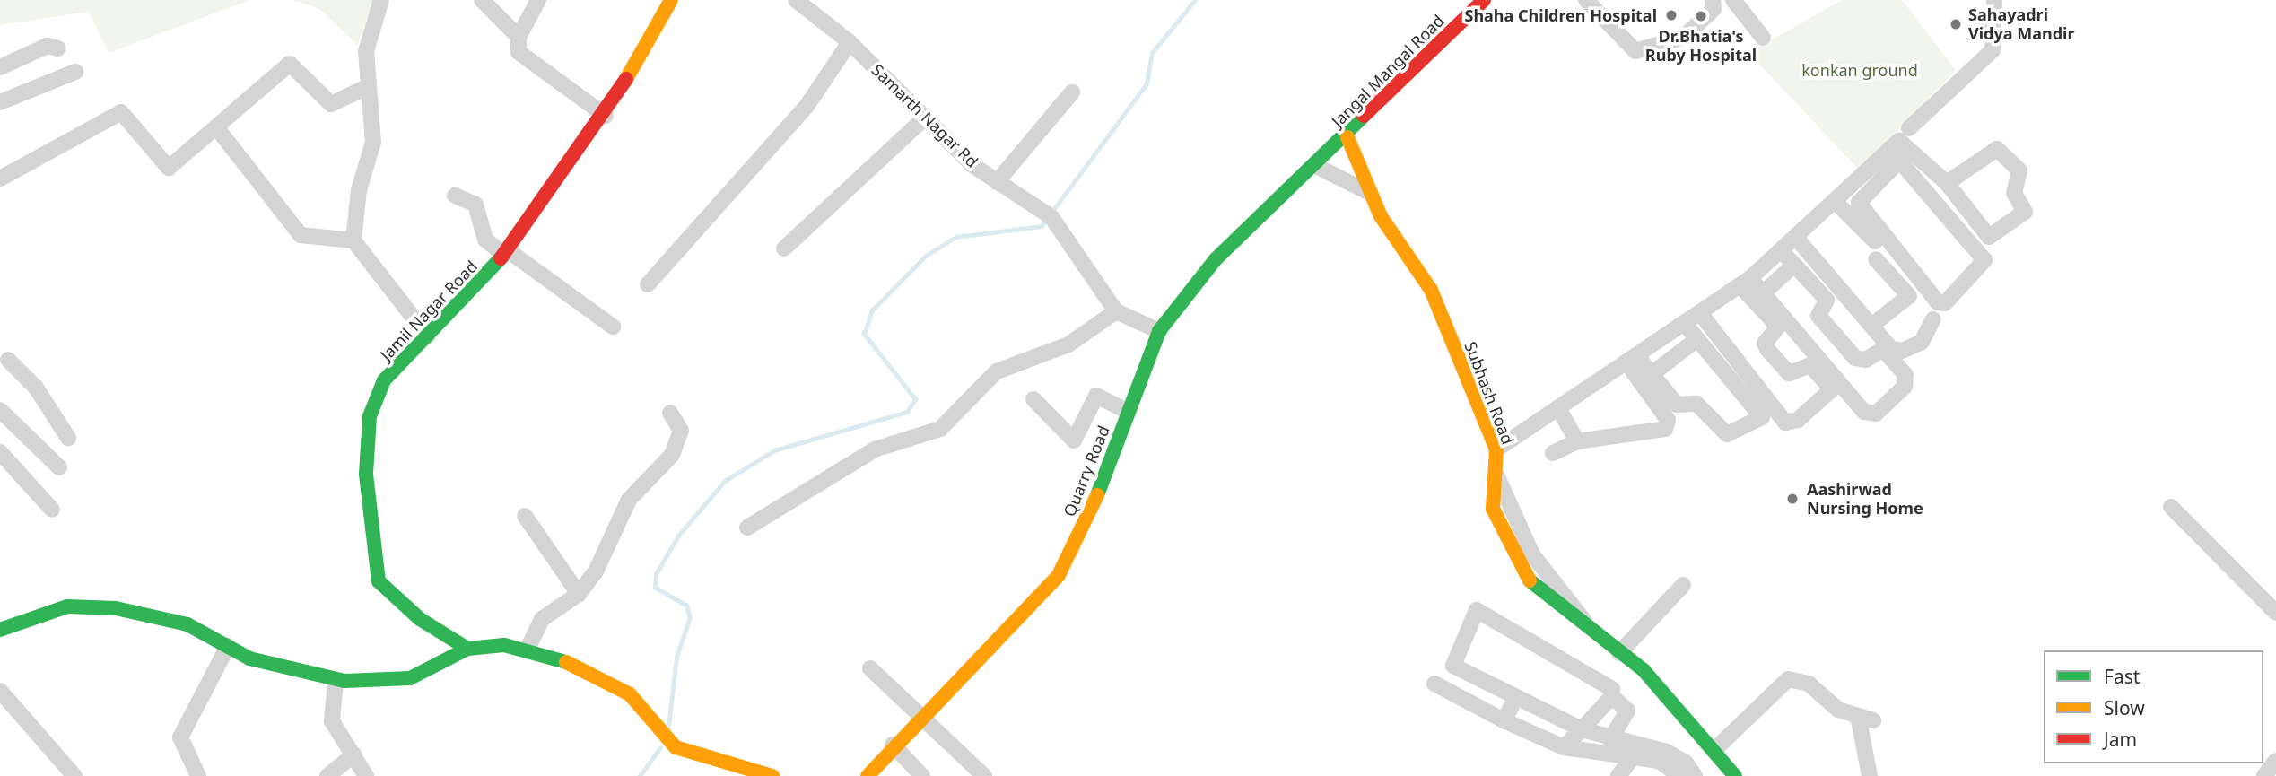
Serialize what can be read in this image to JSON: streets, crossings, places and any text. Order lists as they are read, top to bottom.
{
  "streets": {
    "street": [
      "Jangal Mangal Road",
      "Samarth Nagar Rd",
      "Jamil Nagar Road",
      "Subhash Road",
      "Quarry Road"
    ]
  },
  "crossings": [
    ["Jangal Mangal Road", "Subhash Road"],
    ["Jangal Mangal Road", "Quarry Road"]
  ],
  "parks": ["konkan ground"],
  "places": [
    "Shaha Children Hospital",
    "Dr.Bhatia's Ruby Hospital",
    "Sahayadri Vidya Mandir",
    "Aashirwad Nursing Home"
  ],
  "legend": ["Fast", "Slow", "Jam"]
}
